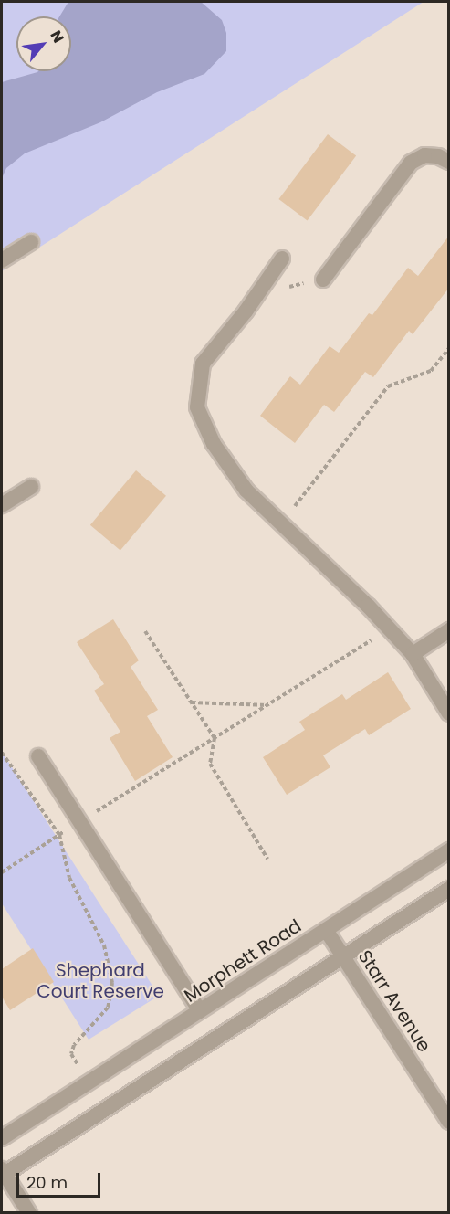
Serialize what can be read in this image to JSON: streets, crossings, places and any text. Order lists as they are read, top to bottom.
{
  "streets": {
    "street": ["Morphett Road", "Starr Avenue"]
  },
  "crossings": [
    ["Morphett Road", "Starr Avenue"]
  ],
  "parks": ["Shephard Court Reserve"],
  "scale_bar": "20 m",
  "north": "top right"
}
